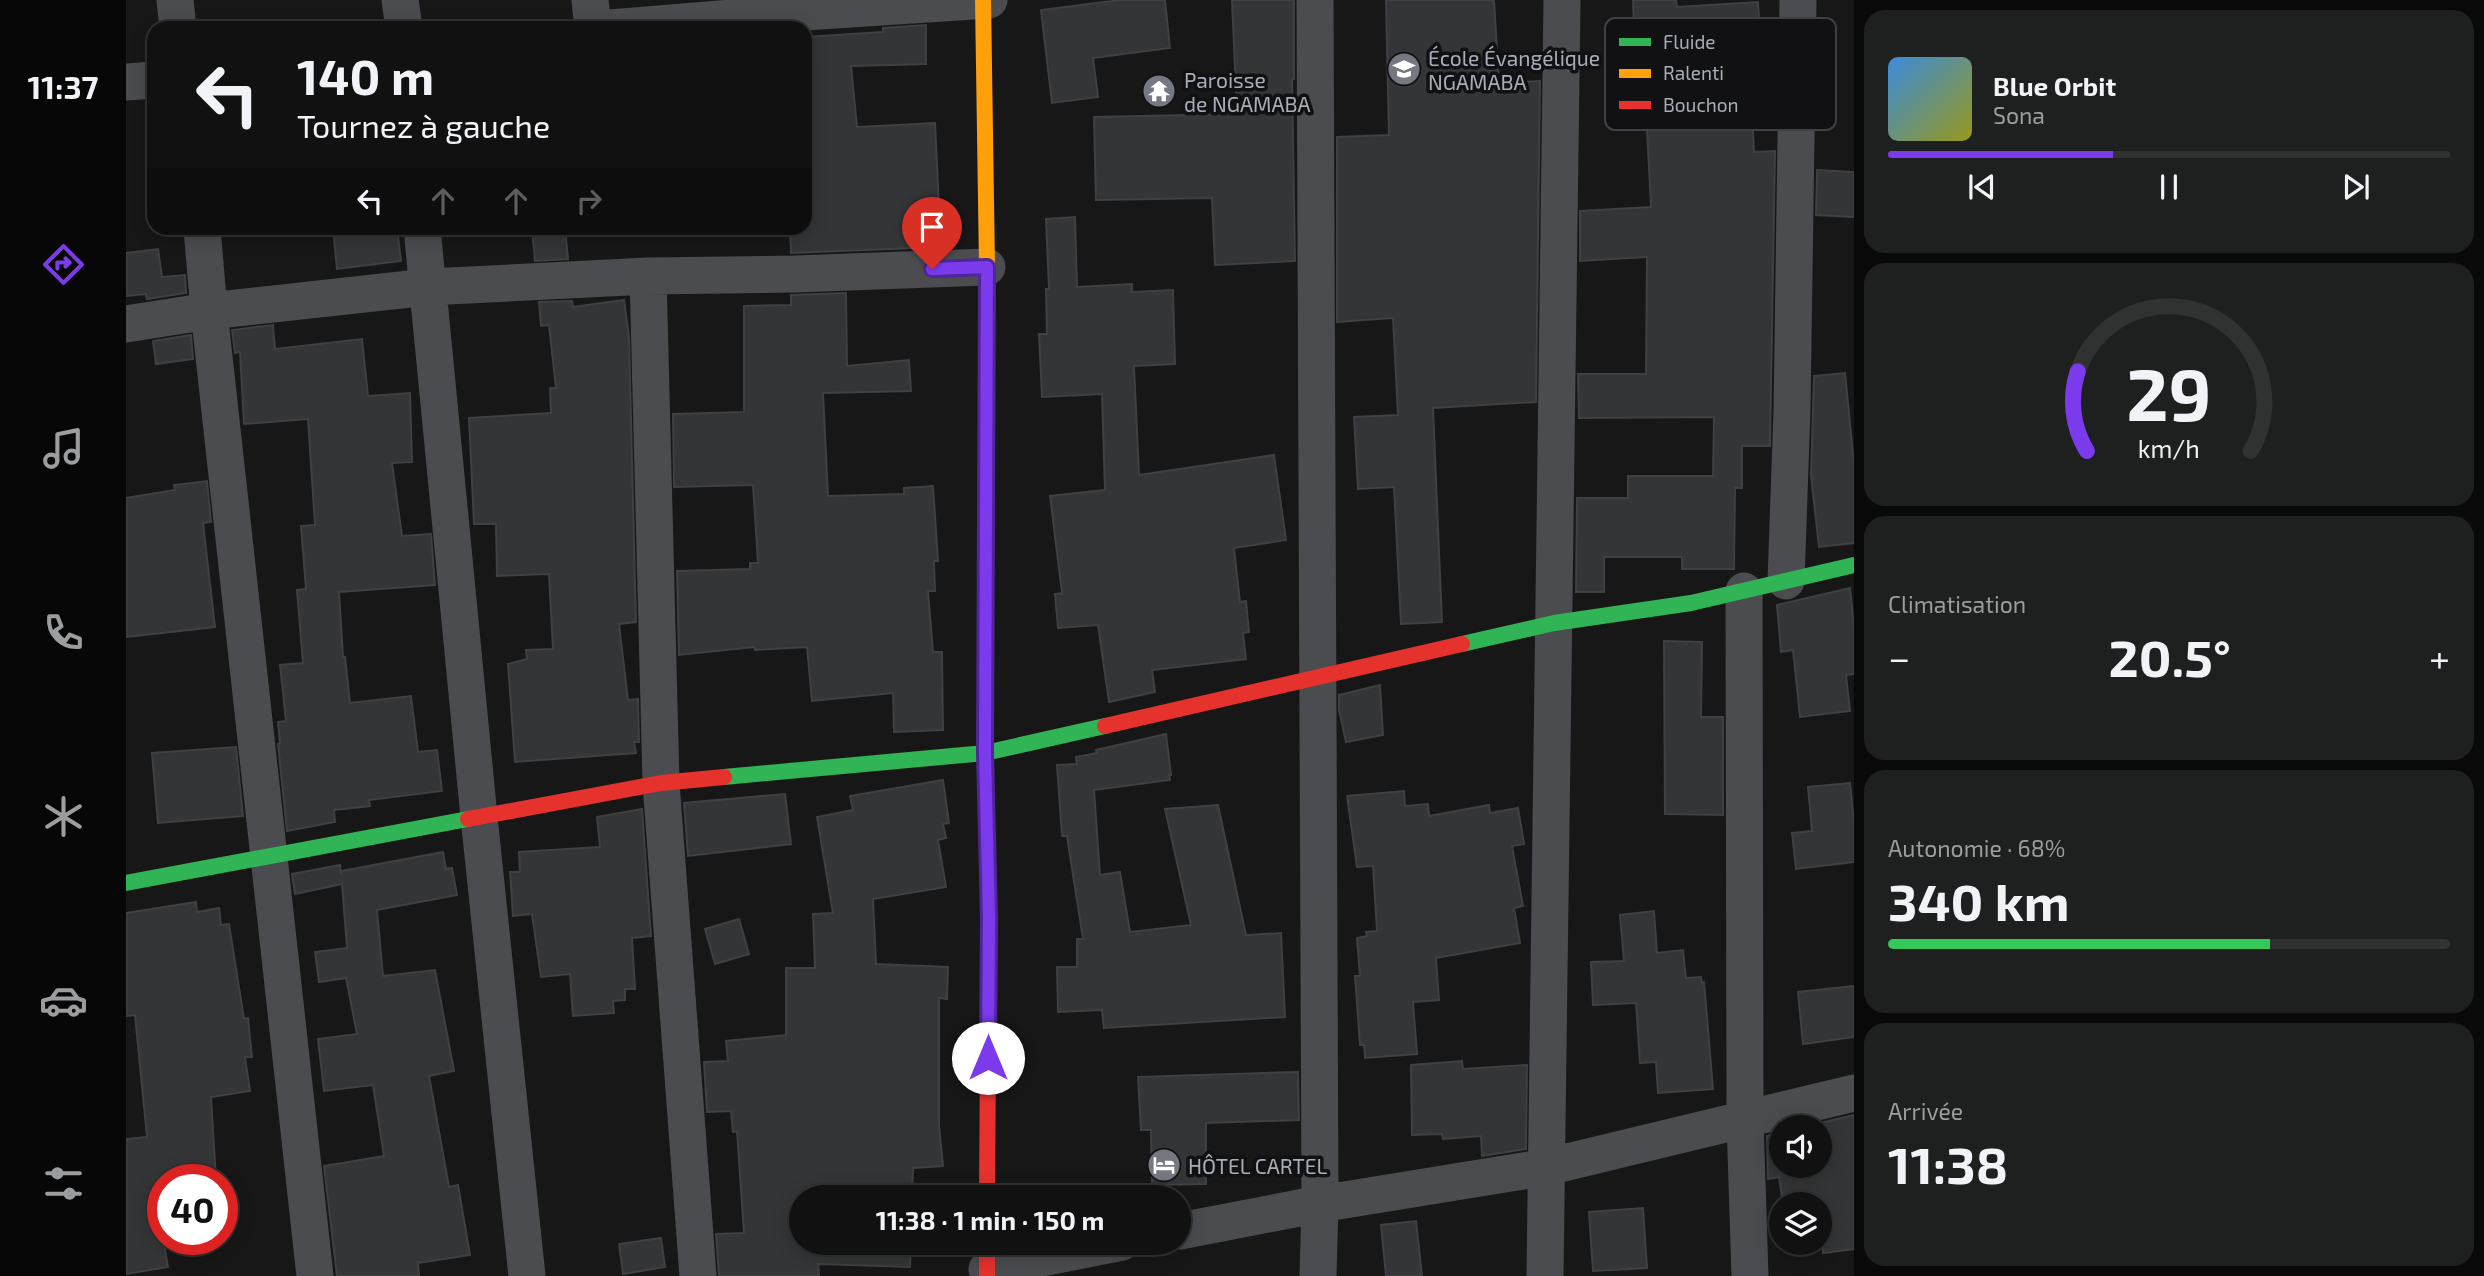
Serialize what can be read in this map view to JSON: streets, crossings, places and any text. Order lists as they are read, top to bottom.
{
  "places": {
    "school or university": ["École Évangélique NGAMABA"],
    "temple": ["Paroisse de NGAMABA"],
    "hotel": ["HÔTEL CARTEL"]
  },
  "legend": ["Fluide", "Ralenti", "Bouchon"],
  "page": {
    "tabs": "11:37",
    "turn": ["140 m", "Tournez à gauche"],
    "song": ["Blue Orbit", "Sona"],
    "tile": [
      "Climatisation",
      ["Autonomie · 68%", "340 km"],
      ["Arrivée", "11:38"]
    ],
    "heat": ["−", "20.5°", "+"],
    "limit": "40",
    "trip": "11:38 · 1 min · 150 m",
    "gauge": ["29", "km/h"]
  }
}
